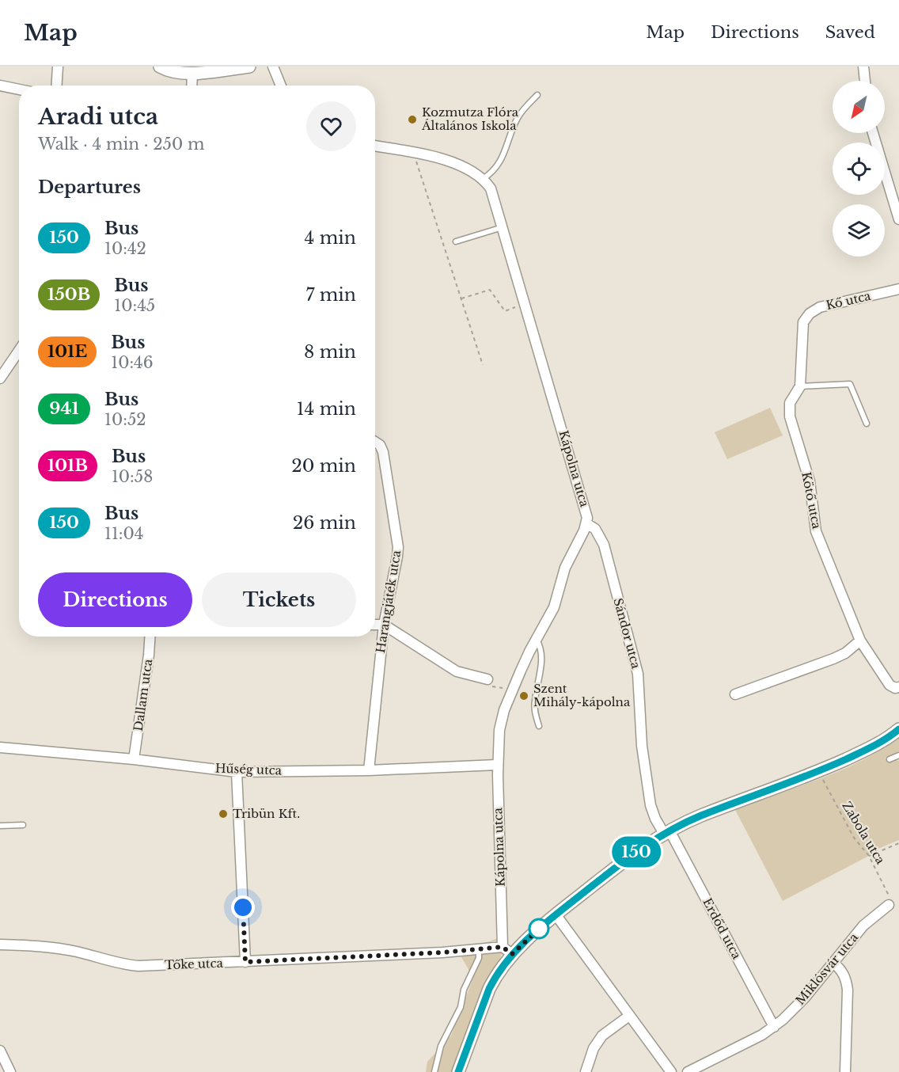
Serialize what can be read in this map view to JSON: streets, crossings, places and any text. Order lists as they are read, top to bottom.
{
  "streets": {
    "street": [
      "Kő utca",
      "Kápolna utca",
      "Kötő utca",
      "Harangjáték utca",
      "Sándor utca",
      "Dallam utca",
      "Hűség utca",
      "Erdőd utca",
      "Tőke utca",
      "Miklósvár utca"
    ],
    "path": ["Zabola utca"]
  },
  "crossings": [
    ["Kő utca", "Kötő utca"],
    ["Kápolna utca", "Sándor utca"],
    ["Kápolna utca", "Hűség utca"],
    ["Kápolna utca", "Tőke utca"],
    ["Harangjáték utca", "Hűség utca"],
    ["Sándor utca", "Erdőd utca"],
    ["Dallam utca", "Hűség utca"],
    ["Zabola utca", "Miklósvár utca"],
    ["Erdőd utca", "Miklósvár utca"]
  ],
  "places": ["Kozmutza Flóra Általános Iskola", "Szent Mihály-kápolna", "Tribün Kft."],
  "lines": ["bus line 150"],
  "north": "bottom left",
  "page": {
    "header": "Map",
    "nav": ["Map", "Directions", "Saved"],
    "on_map": "150",
    "heading": [
      ["Aradi utca", "Walk · 4 min · 250 m"],
      "Departures"
    ],
    "list": [
      {
        "mark": "150",
        "name": "Bus",
        "note": "10:42",
        "value": "4 min"
      },
      {
        "mark": "150B",
        "name": "Bus",
        "note": "10:45",
        "value": "7 min"
      },
      {
        "mark": "101E",
        "name": "Bus",
        "note": "10:46",
        "value": "8 min"
      },
      {
        "mark": "941",
        "name": "Bus",
        "note": "10:52",
        "value": "14 min"
      },
      {
        "mark": "101B",
        "name": "Bus",
        "note": "10:58",
        "value": "20 min"
      },
      {
        "mark": "150",
        "name": "Bus",
        "note": "11:04",
        "value": "26 min"
      }
    ],
    "buttons": ["Directions", "Tickets"]
  }
}
